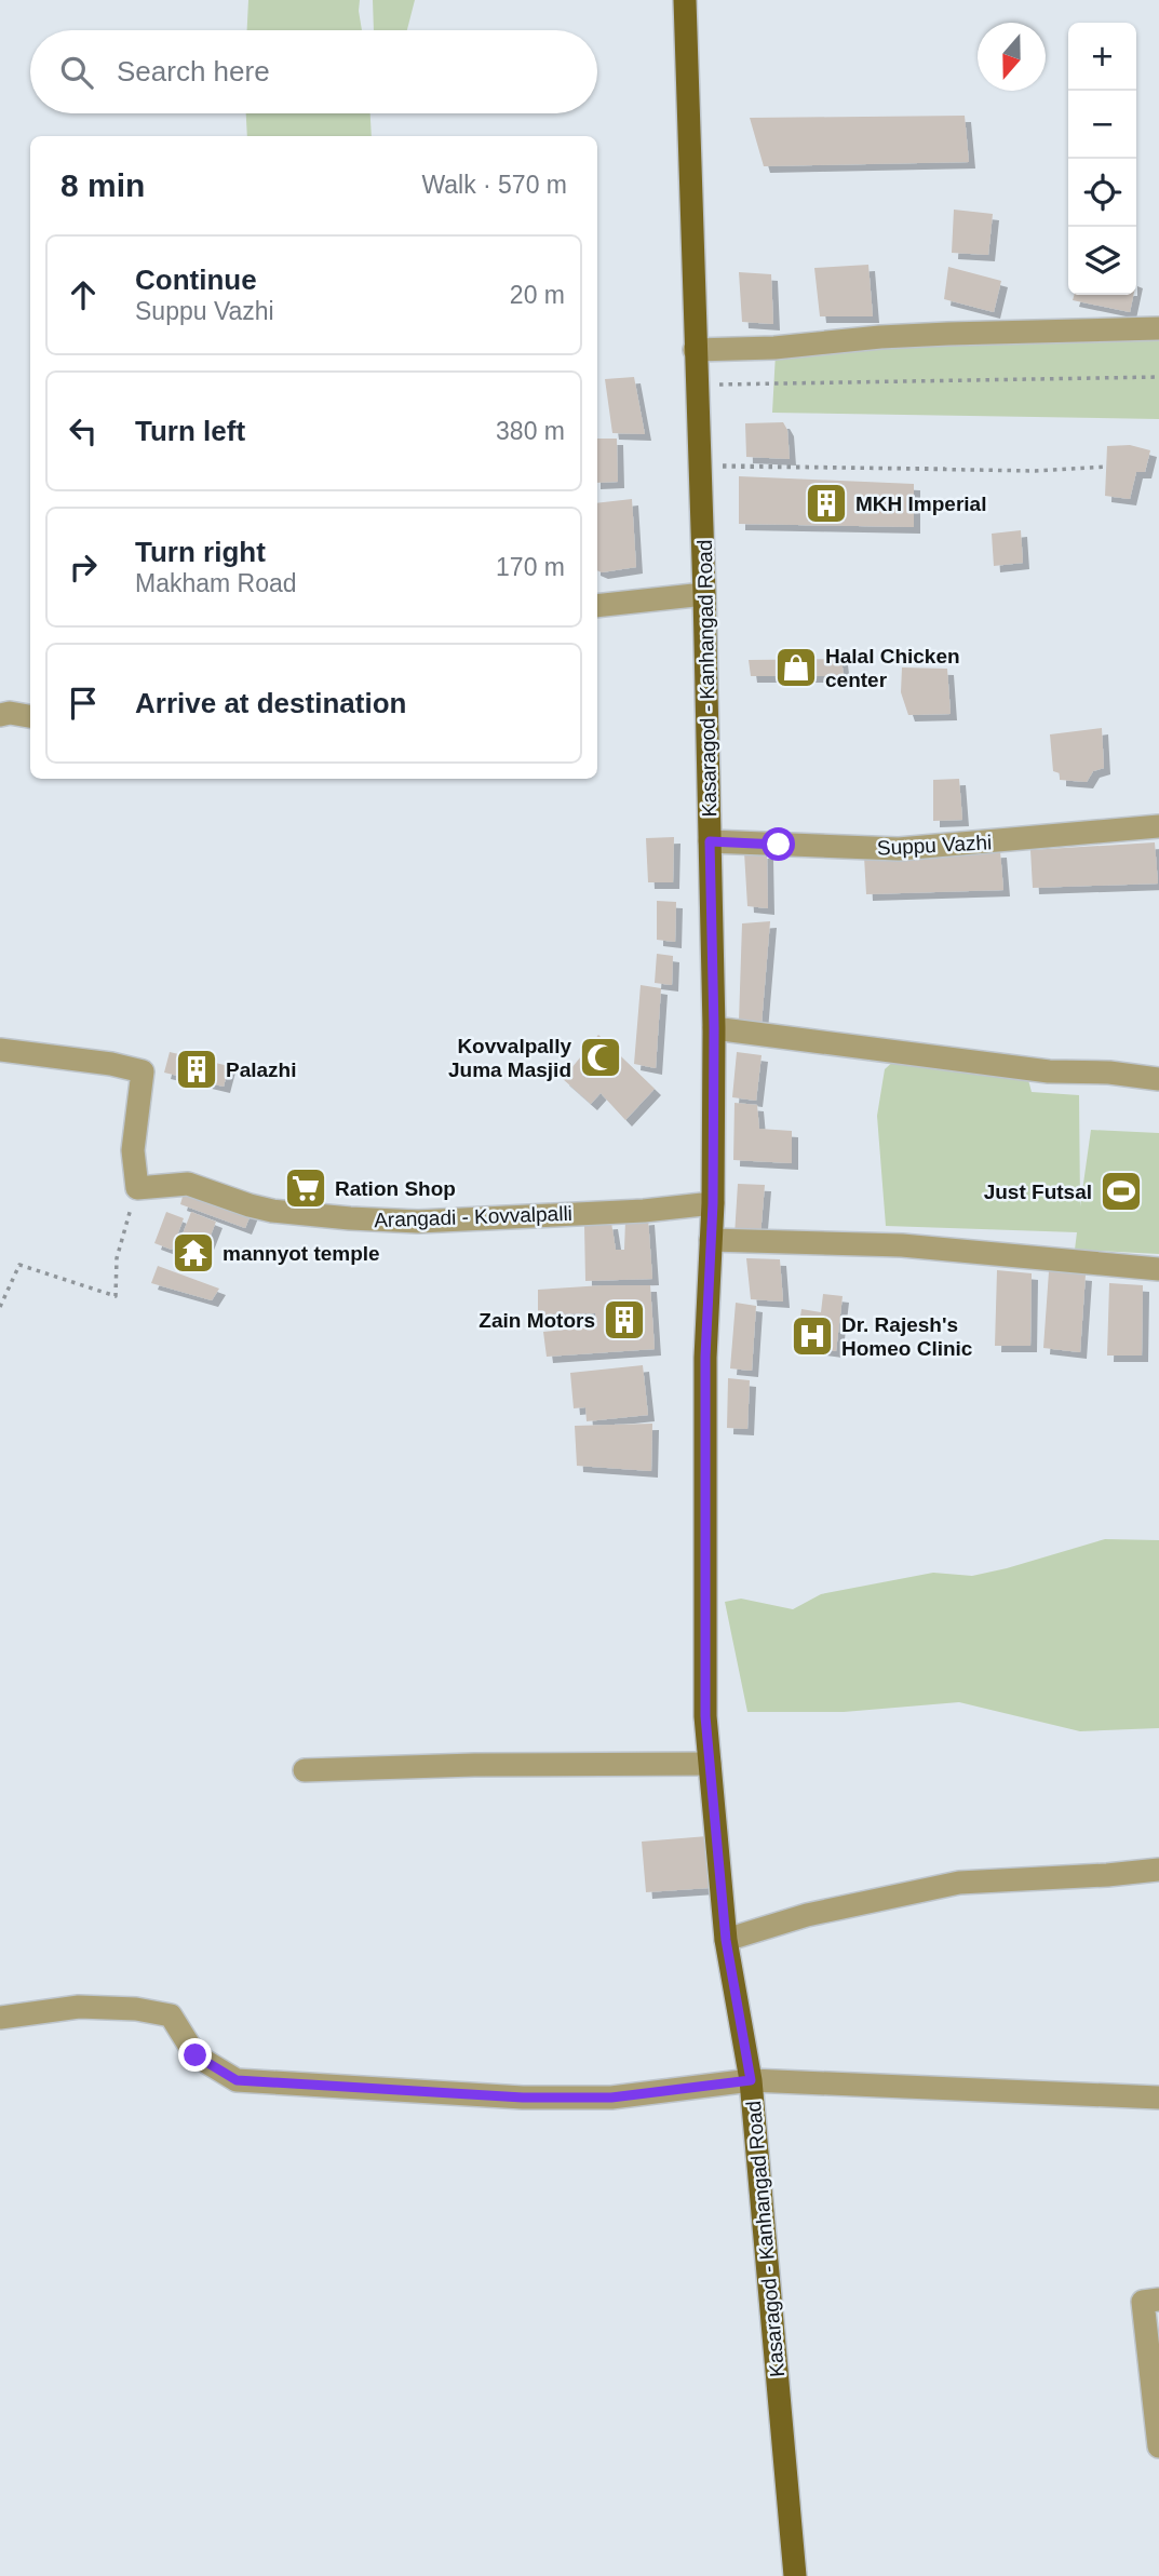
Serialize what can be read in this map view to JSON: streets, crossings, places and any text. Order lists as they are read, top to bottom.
{
  "streets": {
    "main road": ["Kasaragod - Kanhangad Road"],
    "street": ["Suppu Vazhi", "Arangadi - Kovvalpalli"]
  },
  "crossings": [
    ["Kasaragod - Kanhangad Road", "Suppu Vazhi"],
    ["Kasaragod - Kanhangad Road", "Arangadi - Kovvalpalli"]
  ],
  "places": {
    "building": ["MKH Imperial", "Palazhi", "Zain Motors"],
    "shop": ["Halal Chicken center"],
    "mosque": ["Kovvalpally Juma Masjid"],
    "supermarket": ["Ration Shop"],
    "sports": ["Just Futsal"],
    "temple": ["mannyot temple"],
    "hospital": ["Dr. Rajesh's Homeo Clinic"]
  },
  "north": "bottom",
  "page": {
    "map_buttons": ["+", "−"],
    "search": "Search here",
    "heading": ["8 min", "Walk · 570 m"],
    "list": [
      ["Continue", "Suppu Vazhi", "20 m"],
      ["Turn left", "380 m"],
      ["Turn right", "Makham Road", "170 m"],
      "Arrive at destination"
    ]
  }
}
